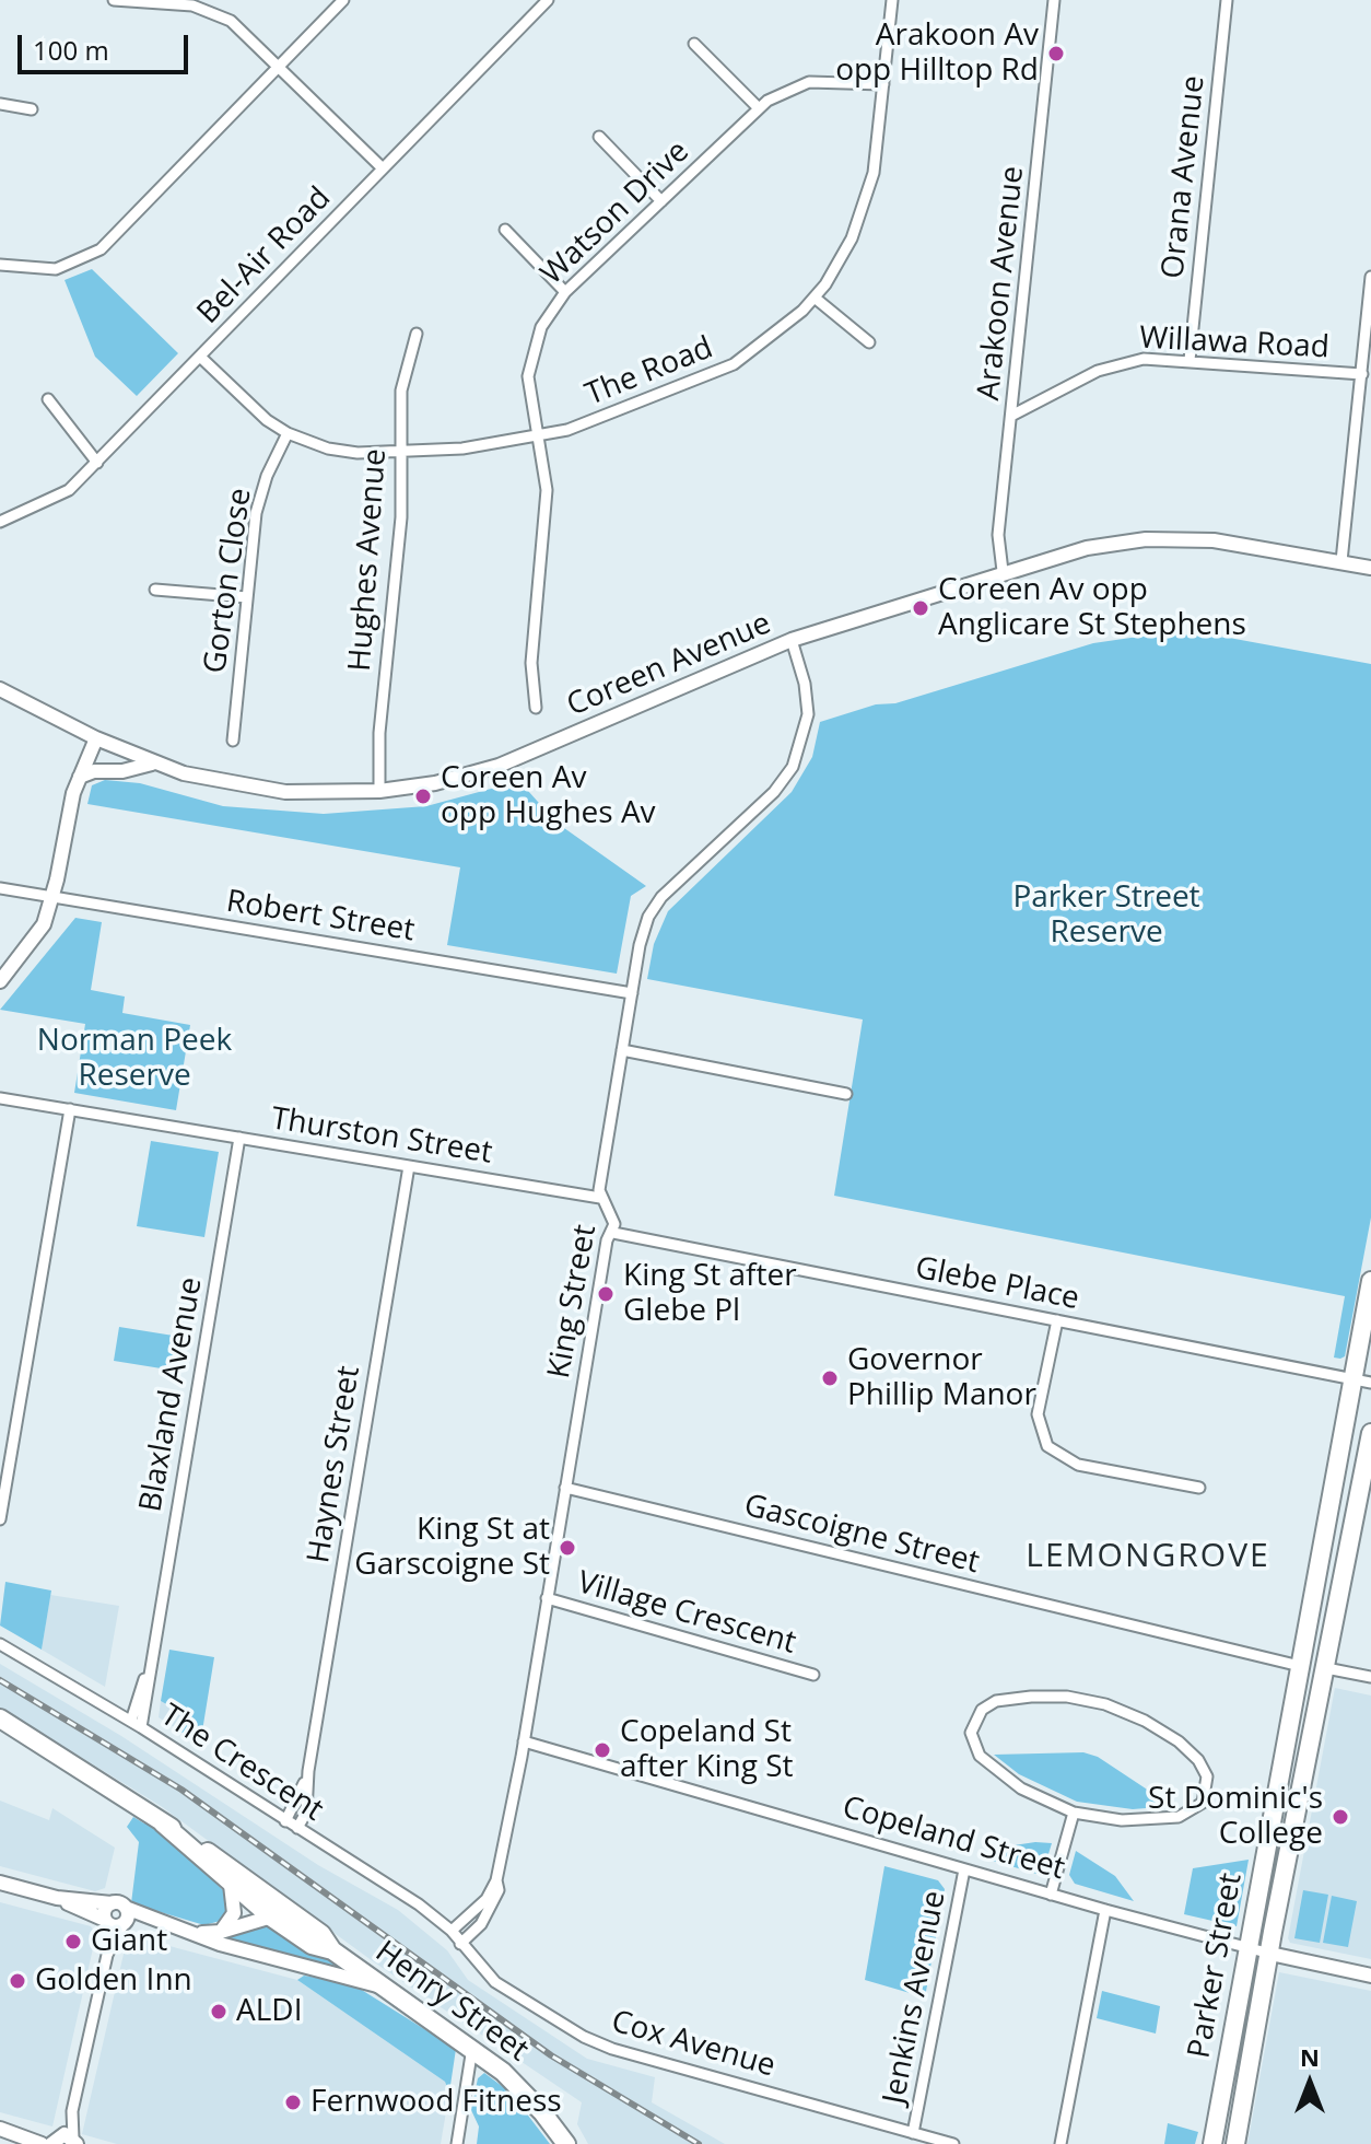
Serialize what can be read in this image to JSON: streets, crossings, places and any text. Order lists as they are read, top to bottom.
{
  "streets": {
    "highway": ["Parker Street", "Henry Street"],
    "street": [
      "Orana Avenue",
      "Watson Drive",
      "Bel-Air Road",
      "Arakoon Avenue",
      "Willawa Road",
      "The Road",
      "Hughes Avenue",
      "Gorton Close",
      "Coreen Avenue",
      "Robert Street",
      "Thurston Street",
      "Glebe Place",
      "King Street",
      "Blaxland Avenue",
      "Haynes Street",
      "Gascoigne Street",
      "Village Crescent",
      "The Crescent",
      "Copeland Street",
      "Jenkins Avenue",
      "Cox Avenue"
    ]
  },
  "crossings": [
    ["Orana Avenue", "Willawa Road"],
    ["Watson Drive", "The Road"],
    ["Bel-Air Road", "The Road"],
    ["Arakoon Avenue", "Willawa Road"],
    ["Arakoon Avenue", "Coreen Avenue"],
    ["The Road", "Hughes Avenue"],
    ["The Road", "Gorton Close"],
    ["Hughes Avenue", "Coreen Avenue"],
    ["Coreen Avenue", "King Street"],
    ["Robert Street", "King Street"],
    ["Thurston Street", "King Street"],
    ["Thurston Street", "Blaxland Avenue"],
    ["Thurston Street", "Haynes Street"],
    ["Glebe Place", "King Street"],
    ["Glebe Place", "Parker Street"],
    ["King Street", "Gascoigne Street"],
    ["King Street", "Village Crescent"],
    ["King Street", "The Crescent"],
    ["King Street", "Copeland Street"],
    ["King Street", "Cox Avenue"],
    ["Blaxland Avenue", "The Crescent"],
    ["Haynes Street", "The Crescent"],
    ["Gascoigne Street", "Parker Street"],
    ["The Crescent", "Cox Avenue"],
    ["Copeland Street", "Parker Street"],
    ["Copeland Street", "Jenkins Avenue"],
    ["Jenkins Avenue", "Cox Avenue"]
  ],
  "districts": ["LEMONGROVE"],
  "parks": ["Parker Street Reserve", "Norman Peek Reserve"],
  "places": [
    "Arakoon Av opp Hilltop Rd",
    "Coreen Av opp Anglicare St Stephens",
    "Coreen Av opp Hughes Av",
    "King St after Glebe Pl",
    "Governor Phillip Manor",
    "King St at Garscoigne St",
    "Copeland St after King St",
    "St Dominic's College",
    "Giant",
    "Golden Inn",
    "ALDI",
    "Fernwood Fitness"
  ],
  "scale_bar": "100 m",
  "north": "top"
}
